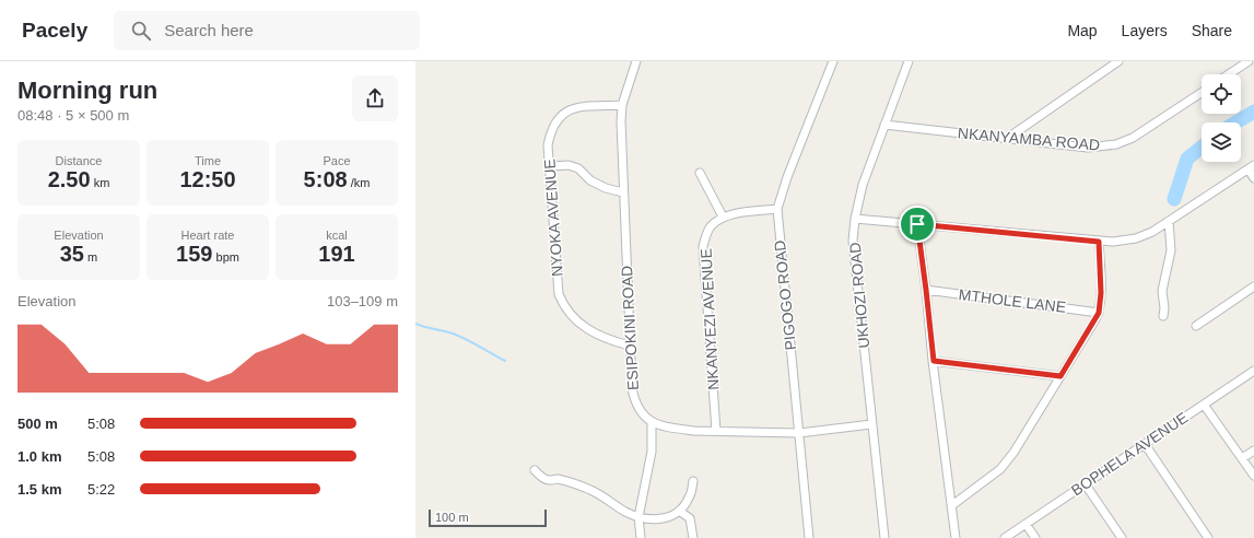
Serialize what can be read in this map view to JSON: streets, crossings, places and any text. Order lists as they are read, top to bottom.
{
  "streets": {
    "street": [
      "NKANYAMBA ROAD",
      "NYOKA AVENUE",
      "PIGOGO ROAD",
      "UKHOZI ROAD",
      "MTHOLE LANE",
      "NKANYEZI AVENUE",
      "ESIPOKINI ROAD",
      "BOPHELA AVENUE"
    ]
  },
  "crossings": [
    ["NKANYAMBA ROAD", "UKHOZI ROAD"],
    ["NYOKA AVENUE", "ESIPOKINI ROAD"],
    ["PIGOGO ROAD", "NKANYEZI AVENUE"]
  ],
  "scale_bar": "100 m",
  "page": {
    "header": "Pacely",
    "search": "Search here",
    "nav": ["Map", "Layers", "Share"],
    "heading": ["Morning run", "08:48 · 5 × 500 m"],
    "stats": [
      ["Distance", "2.50 km"],
      ["Time", "12:50"],
      ["Pace", "5:08 /km"],
      ["Elevation", "35 m"],
      ["Heart rate", "159 bpm"],
      ["kcal", "191"]
    ],
    "chart": ["Elevation", "103–109 m"],
    "list": [
      {
        "name": "500 m",
        "note": "5:08"
      },
      {
        "name": "1.0 km",
        "note": "5:08"
      },
      {
        "name": "1.5 km",
        "note": "5:22"
      }
    ],
    "scale": "100 m"
  }
}
